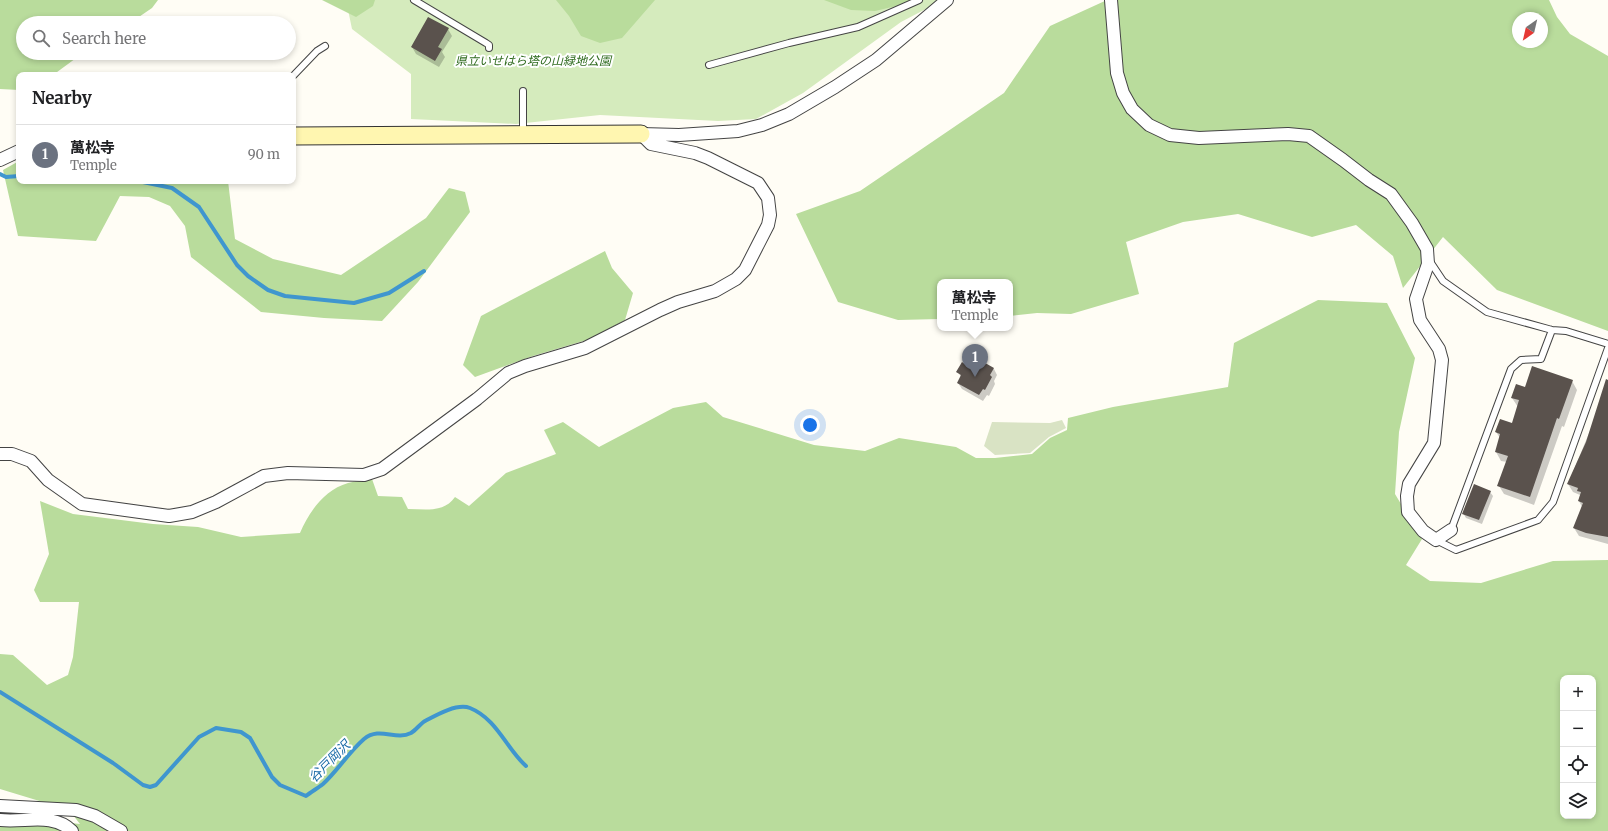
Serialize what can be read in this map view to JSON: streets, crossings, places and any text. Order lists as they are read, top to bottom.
{
  "water": ["谷戸岡沢"],
  "parks": ["県立いせはら塔の山緑地公園"],
  "north": "bottom left",
  "page": {
    "search": "Search here",
    "heading": "Nearby",
    "list": [
      {
        "mark": "1",
        "name": "萬松寺",
        "note": "Temple",
        "value": "90 m"
      }
    ],
    "popup": ["萬松寺", "Temple"],
    "pins": "1",
    "map_buttons": ["+", "−"]
  }
}
